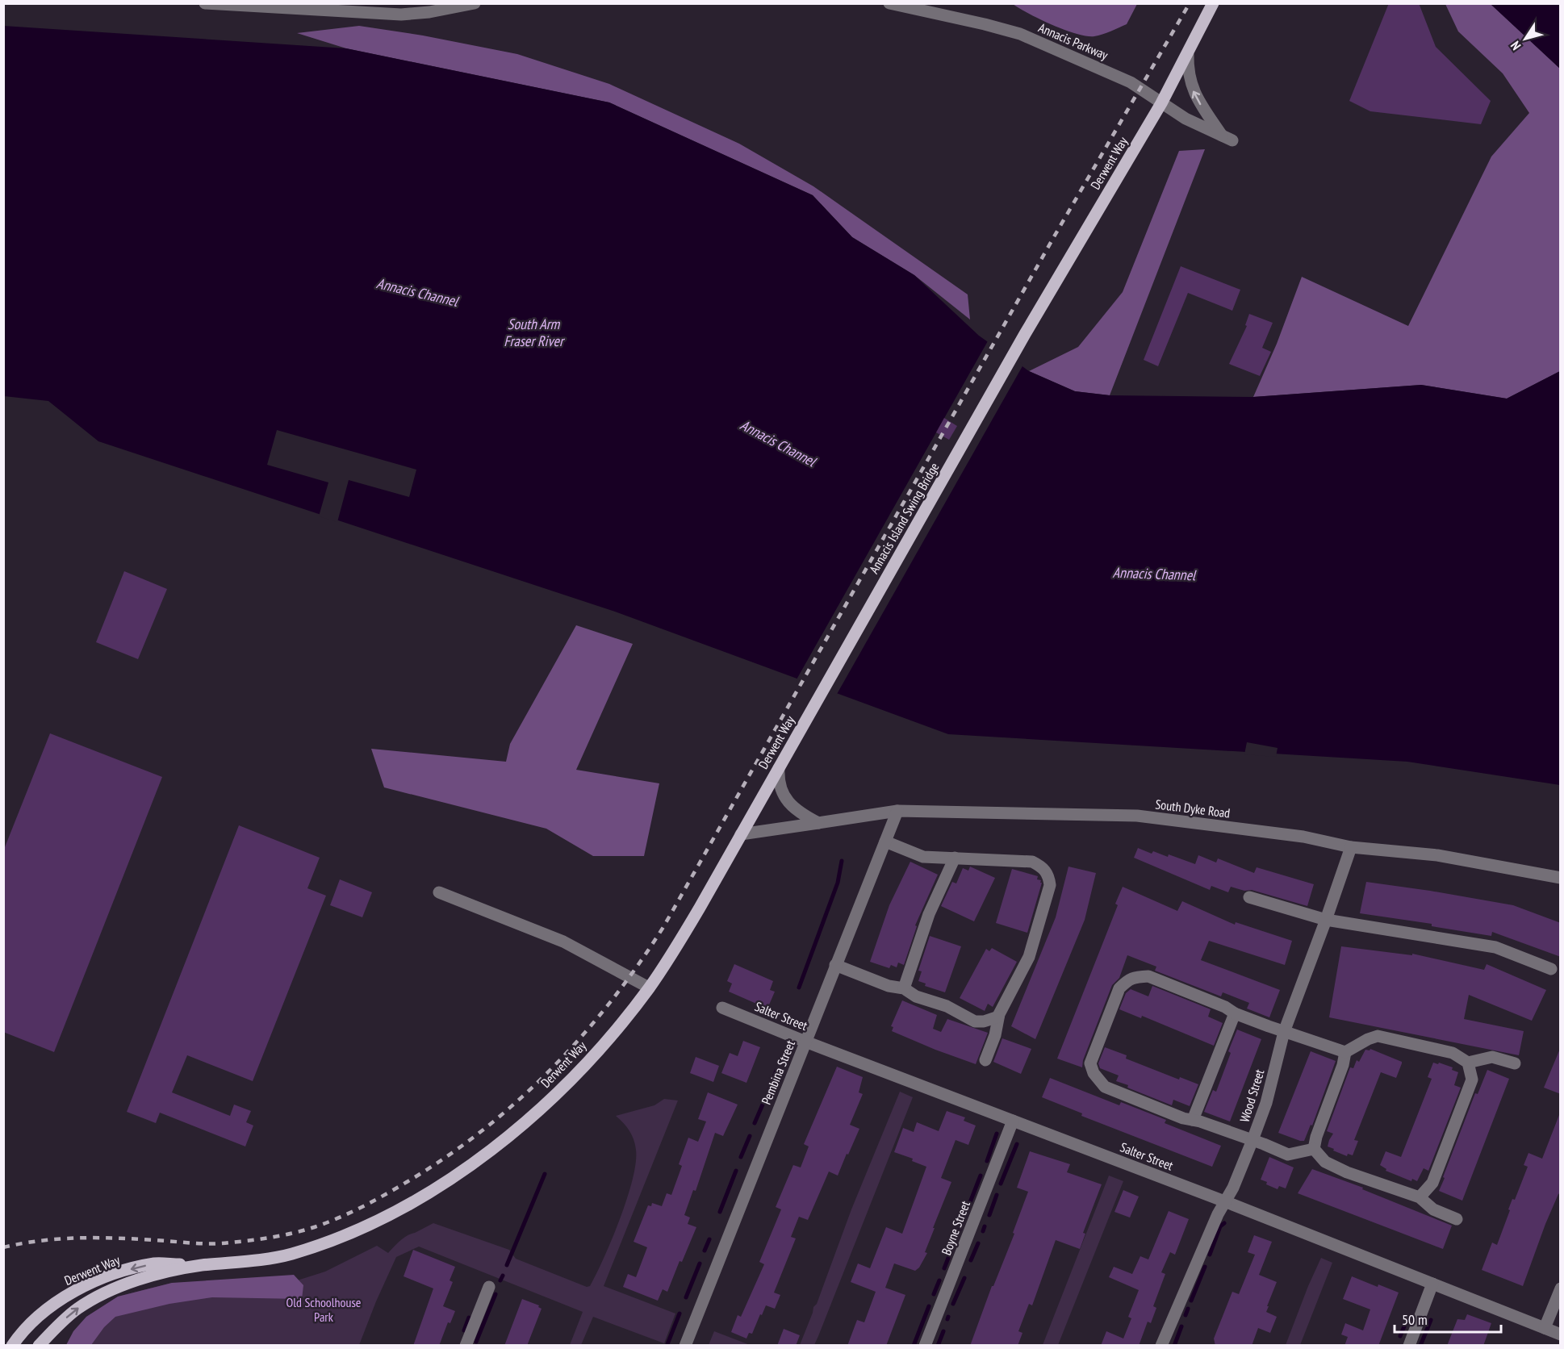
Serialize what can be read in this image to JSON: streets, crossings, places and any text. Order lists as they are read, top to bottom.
{
  "streets": {
    "main road": ["Derwent Way", "Annacis Island Swing Bridge"],
    "street": [
      "Annacis Parkway",
      "South Dyke Road",
      "Salter Street",
      "Pembina Street",
      "Wood Street",
      "Boyne Street"
    ]
  },
  "crossings": [
    ["Annacis Parkway", "Derwent Way"],
    ["Derwent Way", "Annacis Island Swing Bridge"],
    ["Derwent Way", "South Dyke Road"],
    ["South Dyke Road", "Pembina Street"],
    ["South Dyke Road", "Wood Street"],
    ["Salter Street", "Pembina Street"],
    ["Salter Street", "Wood Street"],
    ["Salter Street", "Boyne Street"]
  ],
  "water": ["Annacis Channel", "South Arm Fraser River"],
  "parks": ["Old Schoolhouse Park"],
  "scale_bar": "50 m",
  "north": "bottom left"
}
